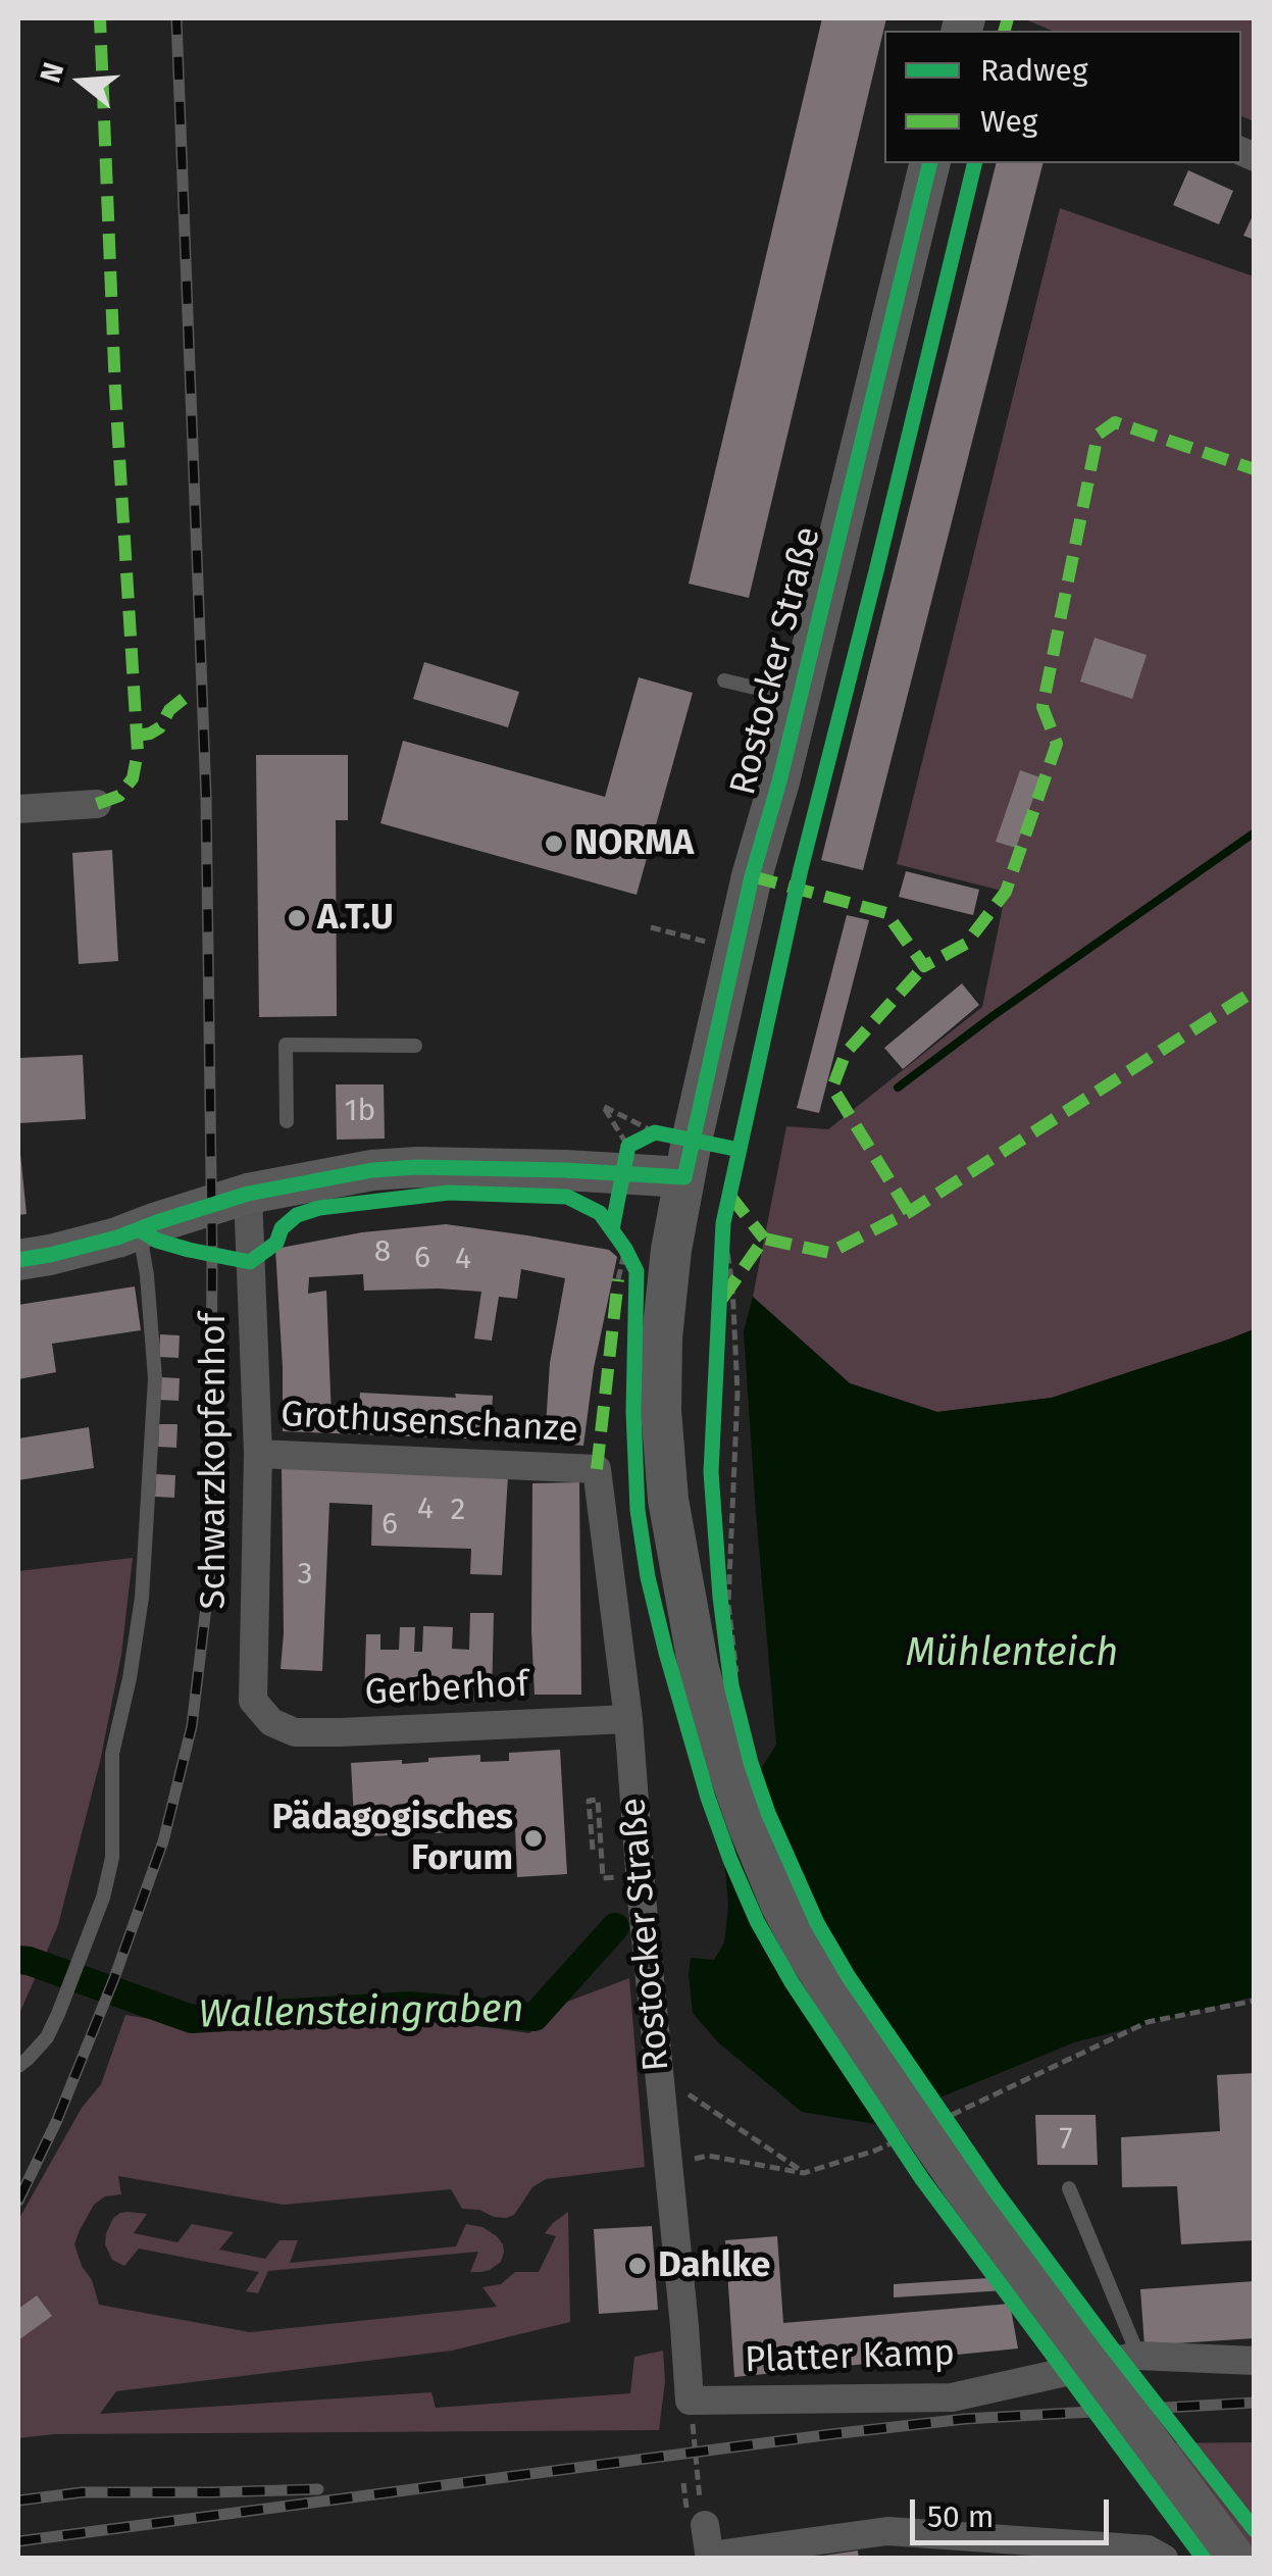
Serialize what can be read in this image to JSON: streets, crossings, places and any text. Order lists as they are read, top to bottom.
{
  "streets": {
    "main road": ["Rostocker Straße"],
    "street": [
      "Grothusenschanze",
      "Schwarzkopfenhof",
      "Gerberhof",
      "Platter Kamp"
    ]
  },
  "crossings": [
    ["Rostocker Straße", "Grothusenschanze"],
    ["Rostocker Straße", "Gerberhof"],
    ["Rostocker Straße", "Platter Kamp"],
    ["Grothusenschanze", "Schwarzkopfenhof"],
    ["Schwarzkopfenhof", "Gerberhof"]
  ],
  "water": ["Mühlenteich", "Wallensteingraben"],
  "places": [
    "NORMA",
    "A.T.U",
    "Pädagogisches Forum",
    "Dahlke"
  ],
  "house_numbers": [
    "1b",
    "8",
    "6",
    "4",
    "4",
    "2",
    "6",
    "3",
    "7"
  ],
  "legend": ["Radweg", "Weg"],
  "scale_bar": "50 m",
  "north": "left"
}
